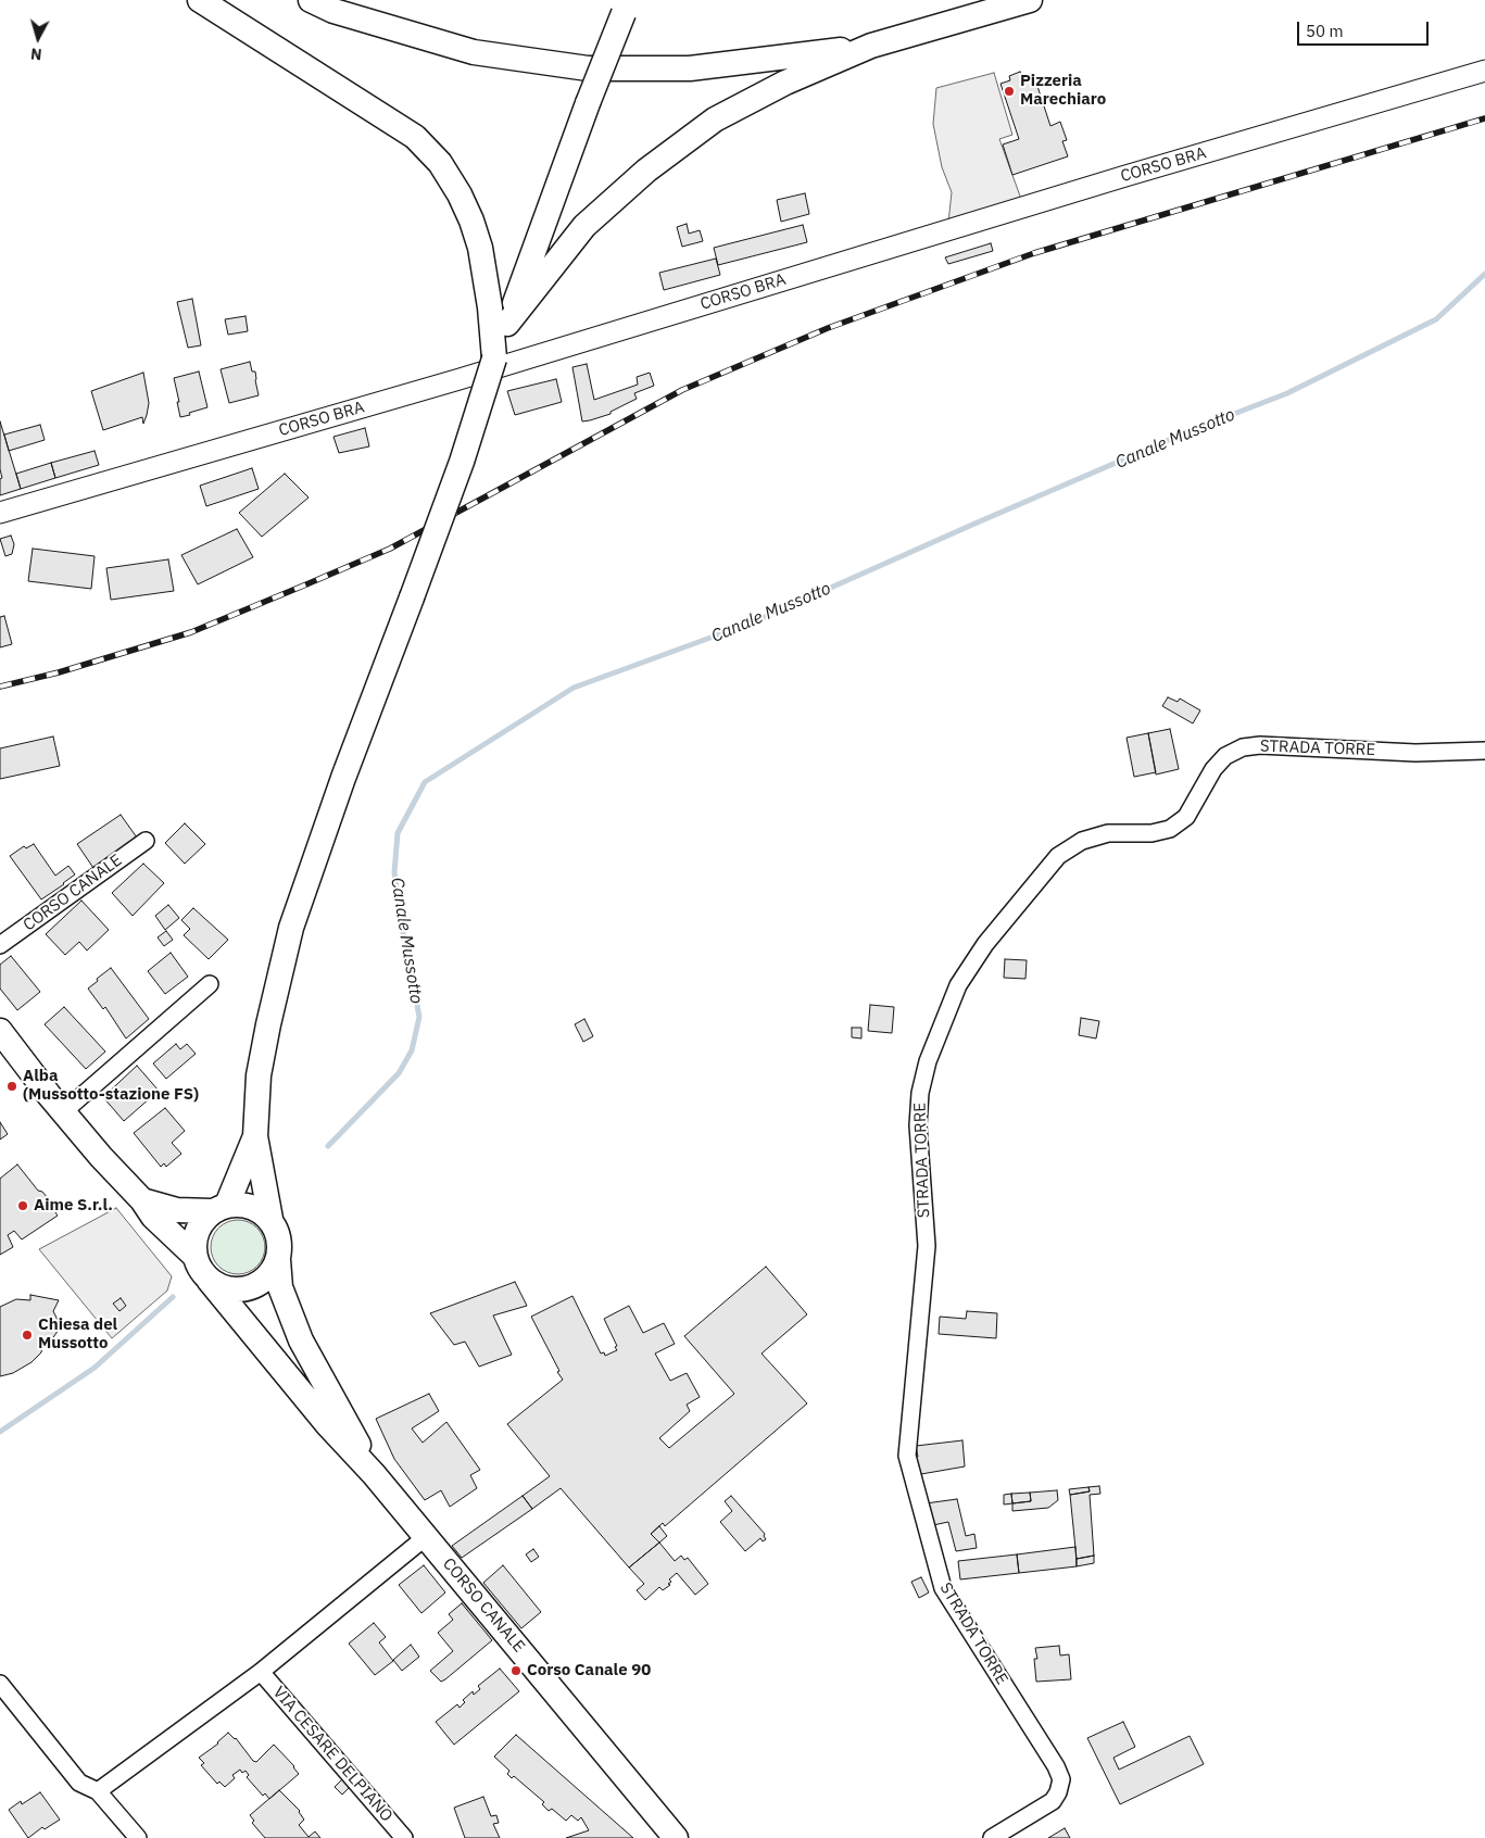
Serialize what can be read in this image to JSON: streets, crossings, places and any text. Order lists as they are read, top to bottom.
{
  "streets": {
    "main road": ["CORSO CANALE"],
    "street": ["CORSO BRA", "STRADA TORRE", "VIA CESARE DELPIANO"]
  },
  "crossings": [
    ["CORSO CANALE", "VIA CESARE DELPIANO"]
  ],
  "water": ["Canale Mussotto"],
  "places": [
    "Pizzeria Marechiaro",
    "Alba (Mussotto-stazione FS)",
    "Aime S.r.l.",
    "Chiesa del Mussotto",
    "Corso Canale 90"
  ],
  "scale_bar": "50 m",
  "north": "bottom"
}
